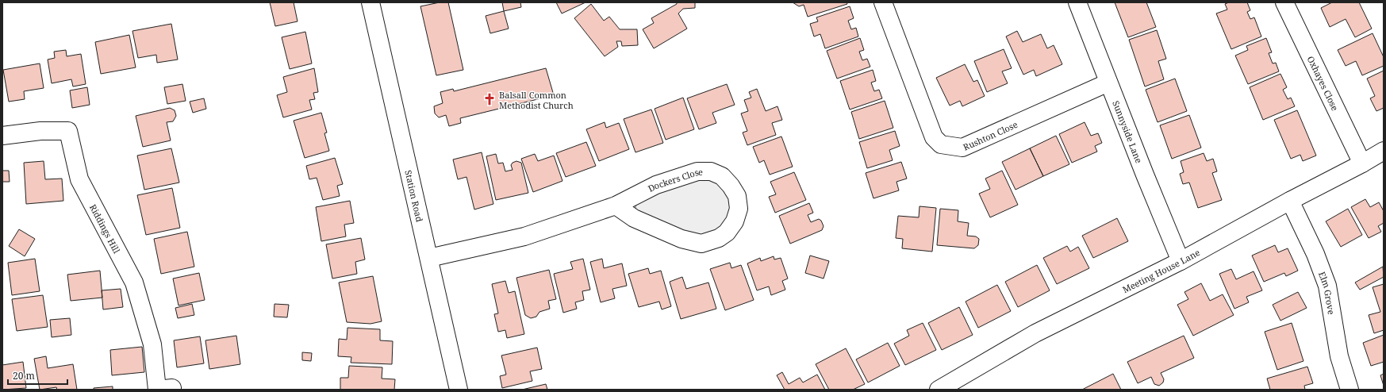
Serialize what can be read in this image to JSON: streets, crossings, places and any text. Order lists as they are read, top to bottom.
{
  "streets": {
    "street": [
      "Oxhayes Close",
      "Sunnyside Lane",
      "Rushton Close",
      "Dockers Close",
      "Station Road",
      "Riddings Hill",
      "Meeting House Lane",
      "Elm Grove"
    ]
  },
  "crossings": [
    ["Oxhayes Close", "Meeting House Lane"],
    ["Sunnyside Lane", "Rushton Close"],
    ["Sunnyside Lane", "Meeting House Lane"],
    ["Dockers Close", "Station Road"],
    ["Meeting House Lane", "Elm Grove"]
  ],
  "places": {
    "church": ["Balsall Common Methodist Church"]
  },
  "scale_bar": "20 m"
}
